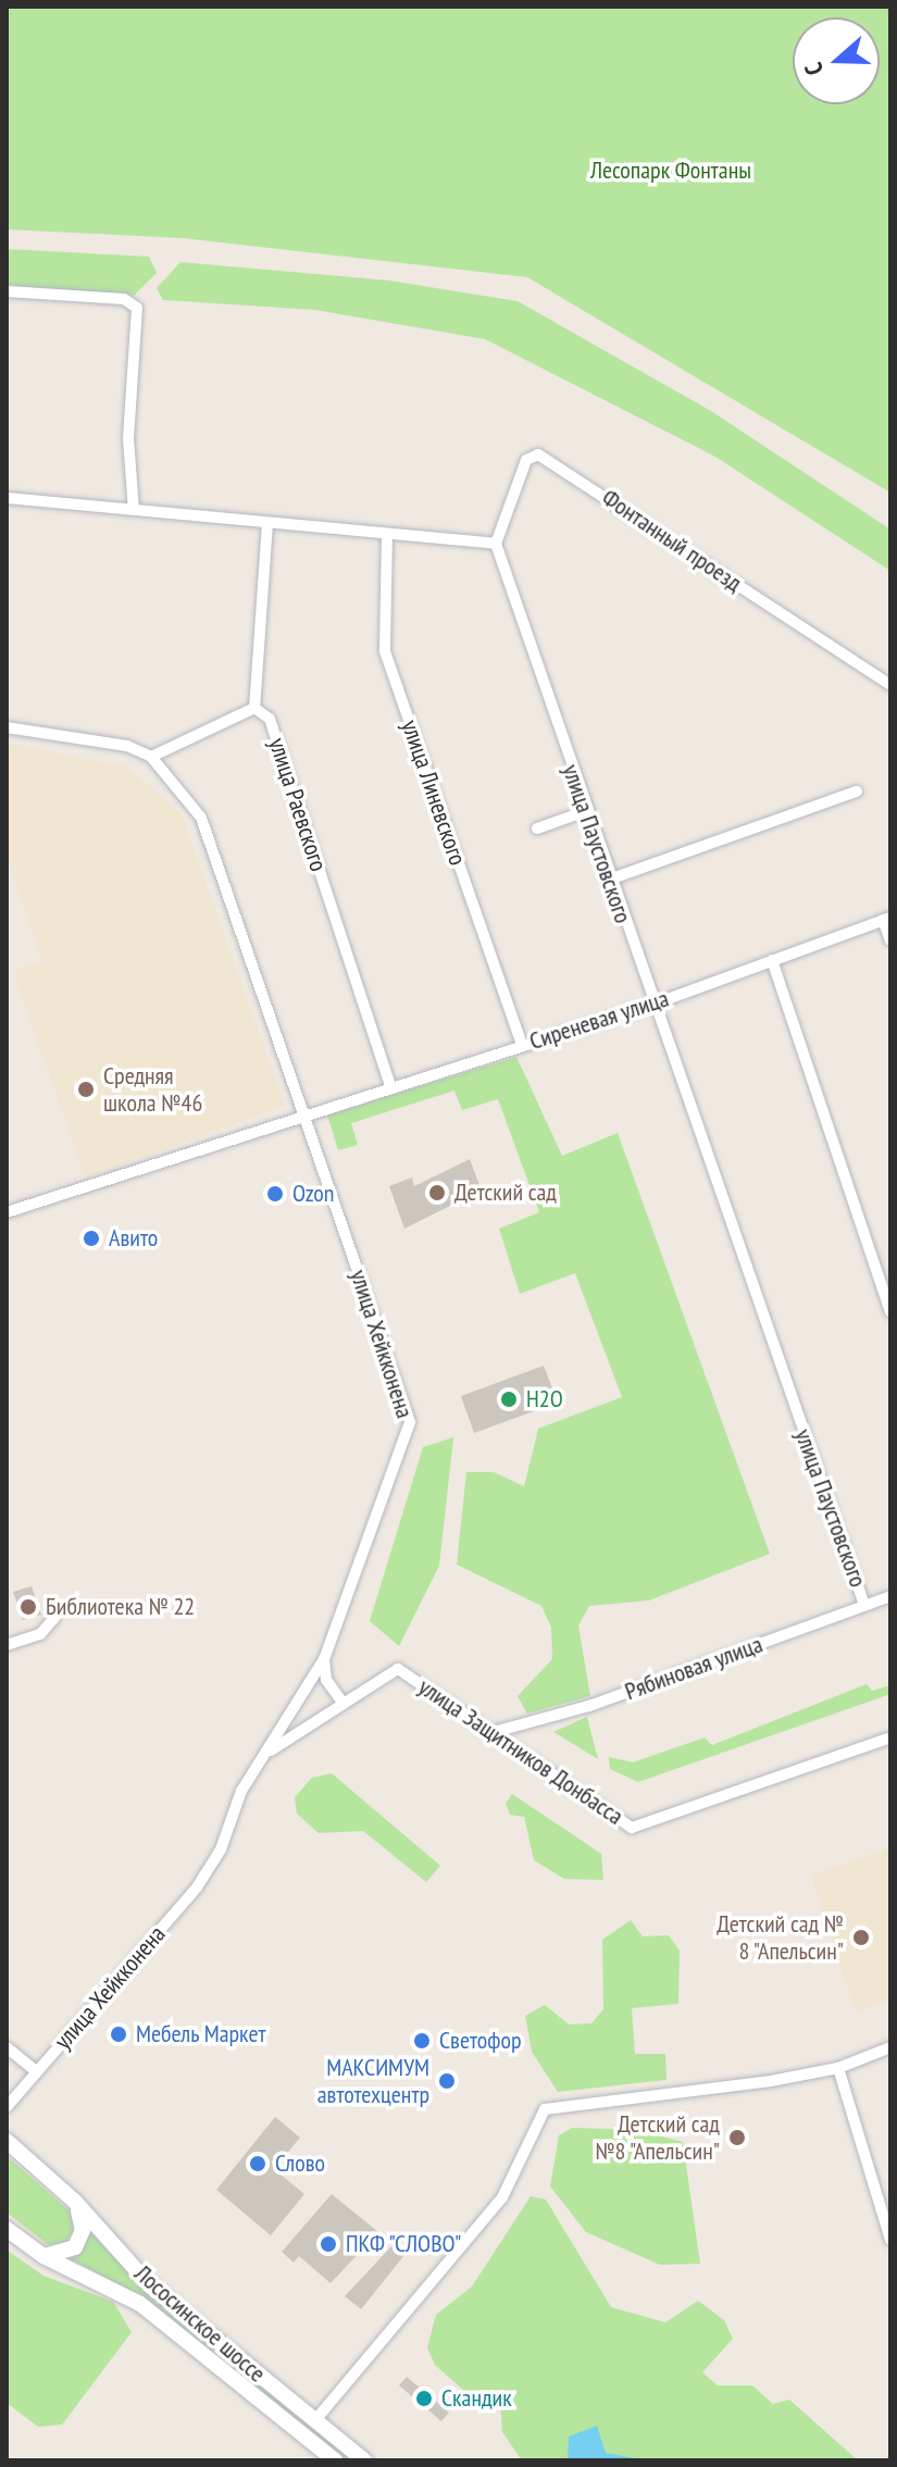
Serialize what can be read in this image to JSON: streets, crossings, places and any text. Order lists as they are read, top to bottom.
{
  "streets": {
    "street": [
      "Фонтанный проезд",
      "улица Линевского",
      "улица Раевского",
      "улица Паустовского",
      "Сиреневая улица",
      "улица Хейкконена",
      "Рябиновая улица",
      "улица Защитников Донбасса",
      "Лососинское шоссе"
    ]
  },
  "crossings": [
    ["Фонтанный проезд", "улица Паустовского"],
    ["улица Линевского", "Сиреневая улица"],
    ["улица Раевского", "Сиреневая улица"],
    ["улица Паустовского", "Сиреневая улица"],
    ["улица Паустовского", "Рябиновая улица"],
    ["Сиреневая улица", "улица Хейкконена"],
    ["улица Хейкконена", "улица Защитников Донбасса"],
    ["Рябиновая улица", "улица Защитников Донбасса"]
  ],
  "parks": ["Лесопарк Фонтаны"],
  "places": [
    "Средняя школа №46",
    "Детский сад",
    "Ozon",
    "Авито",
    "H2O",
    "Библиотека № 22",
    "Детский сад № 8 \"Апельсин\"",
    "Мебель Маркет",
    "Светофор",
    "МАКСИМУМ автотехцентр",
    "Детский сад №8 \"Апельсин\"",
    "Слово",
    "ПКФ \"СЛОВО\"",
    "Скандик"
  ],
  "north": "left"
}
